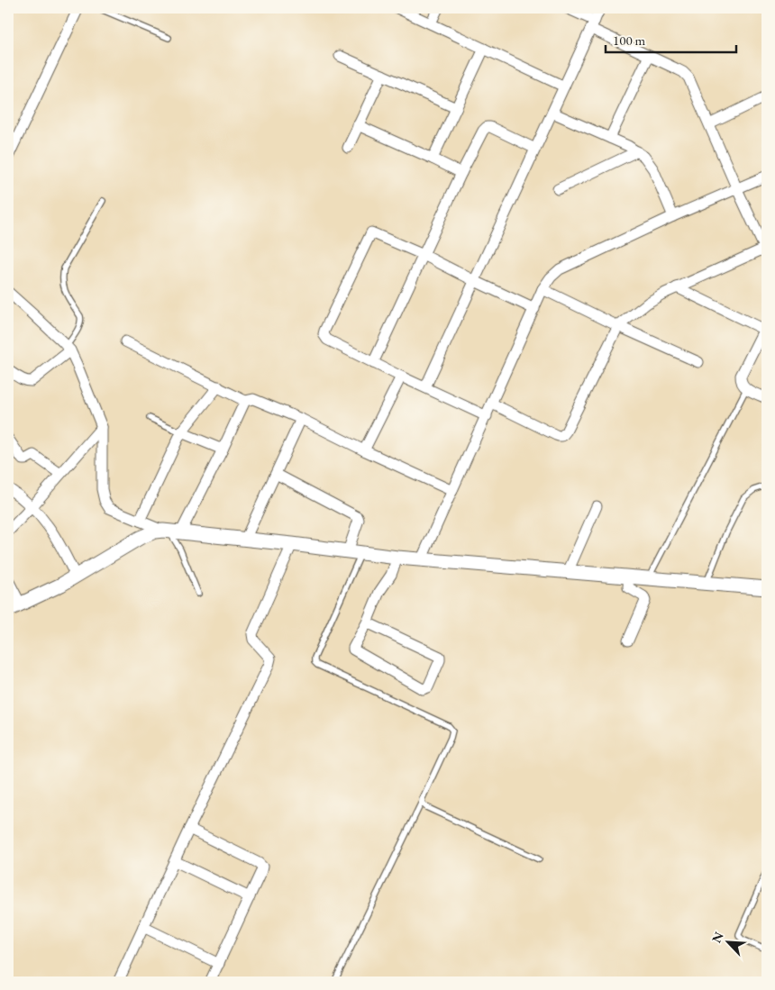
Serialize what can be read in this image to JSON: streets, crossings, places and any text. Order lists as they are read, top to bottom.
{
  "scale_bar": "100 m",
  "north": "top left"
}
